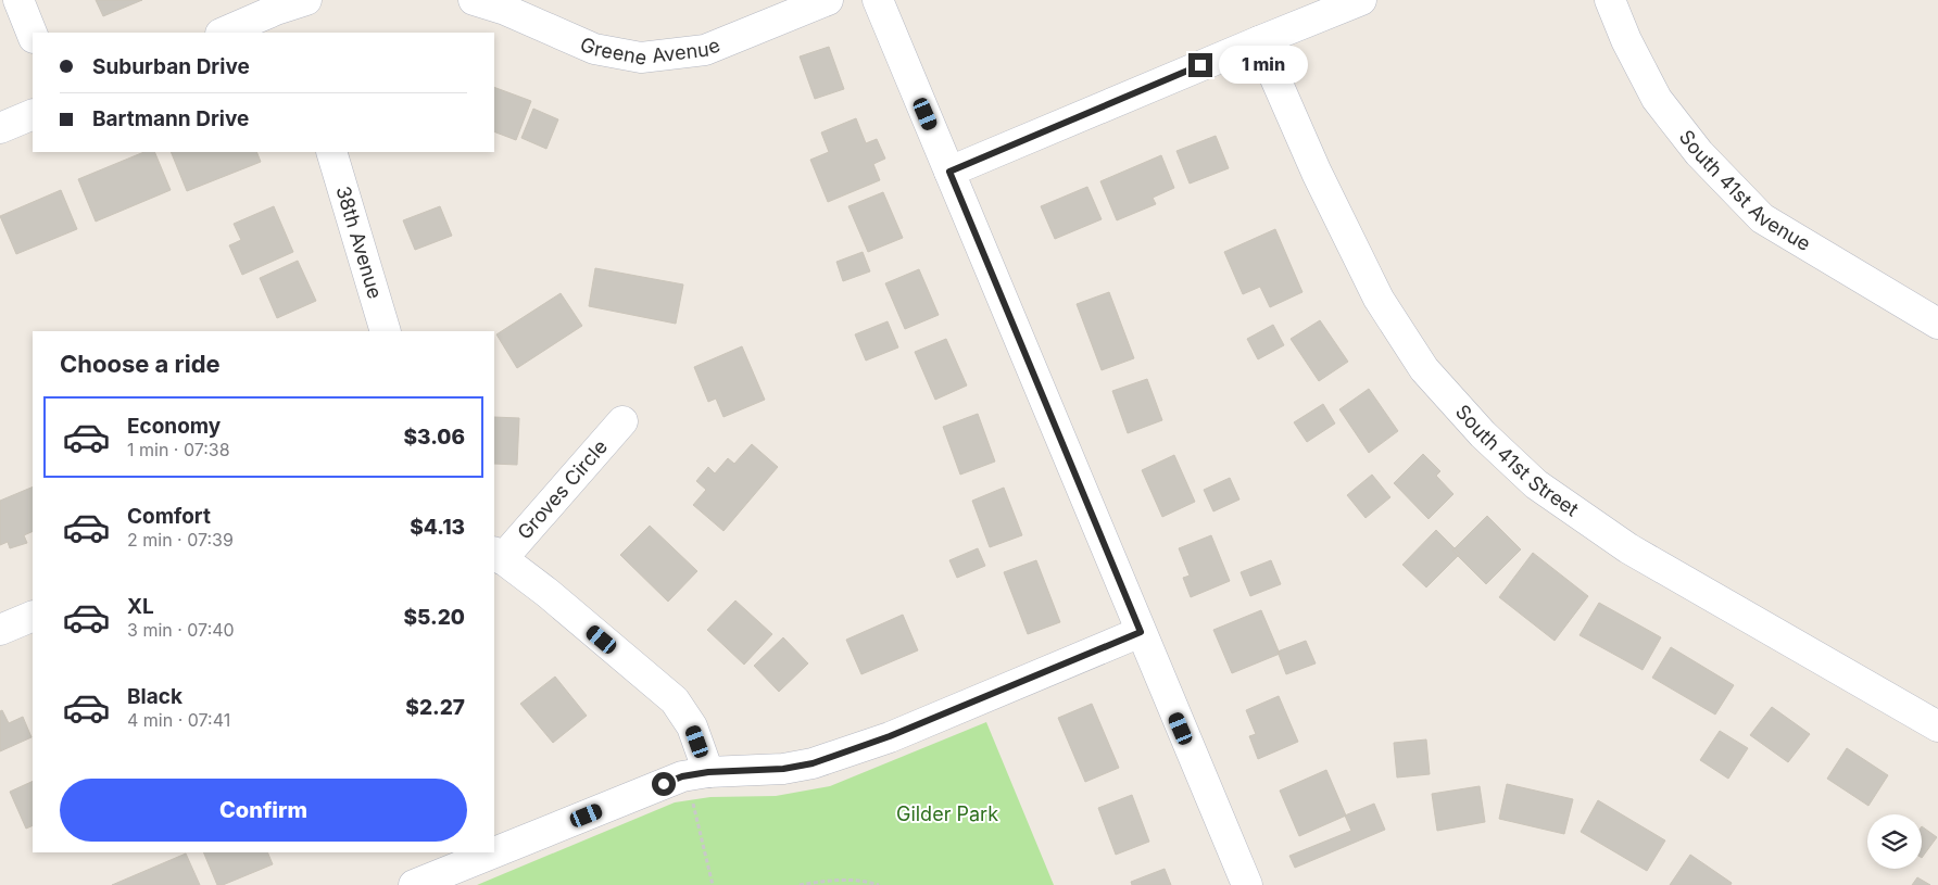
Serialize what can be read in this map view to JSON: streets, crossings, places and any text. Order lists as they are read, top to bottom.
{
  "streets": {
    "street": [
      "Greene Avenue",
      "South 41st Avenue",
      "38th Avenue",
      "South 41st Street",
      "Groves Circle"
    ]
  },
  "parks": ["Gilder Park"],
  "page": {
    "banner": ["Suburban Drive", "Bartmann Drive"],
    "bubble": "1 min",
    "heading": "Choose a ride",
    "list": [
      {
        "name": "Economy",
        "note": "1 min · 07:38",
        "value": "$3.06"
      },
      {
        "name": "Comfort",
        "note": "2 min · 07:39",
        "value": "$4.13"
      },
      {
        "name": "XL",
        "note": "3 min · 07:40",
        "value": "$5.20"
      },
      {
        "name": "Black",
        "note": "4 min · 07:41",
        "value": "$2.27"
      }
    ],
    "buttons": "Confirm"
  }
}
